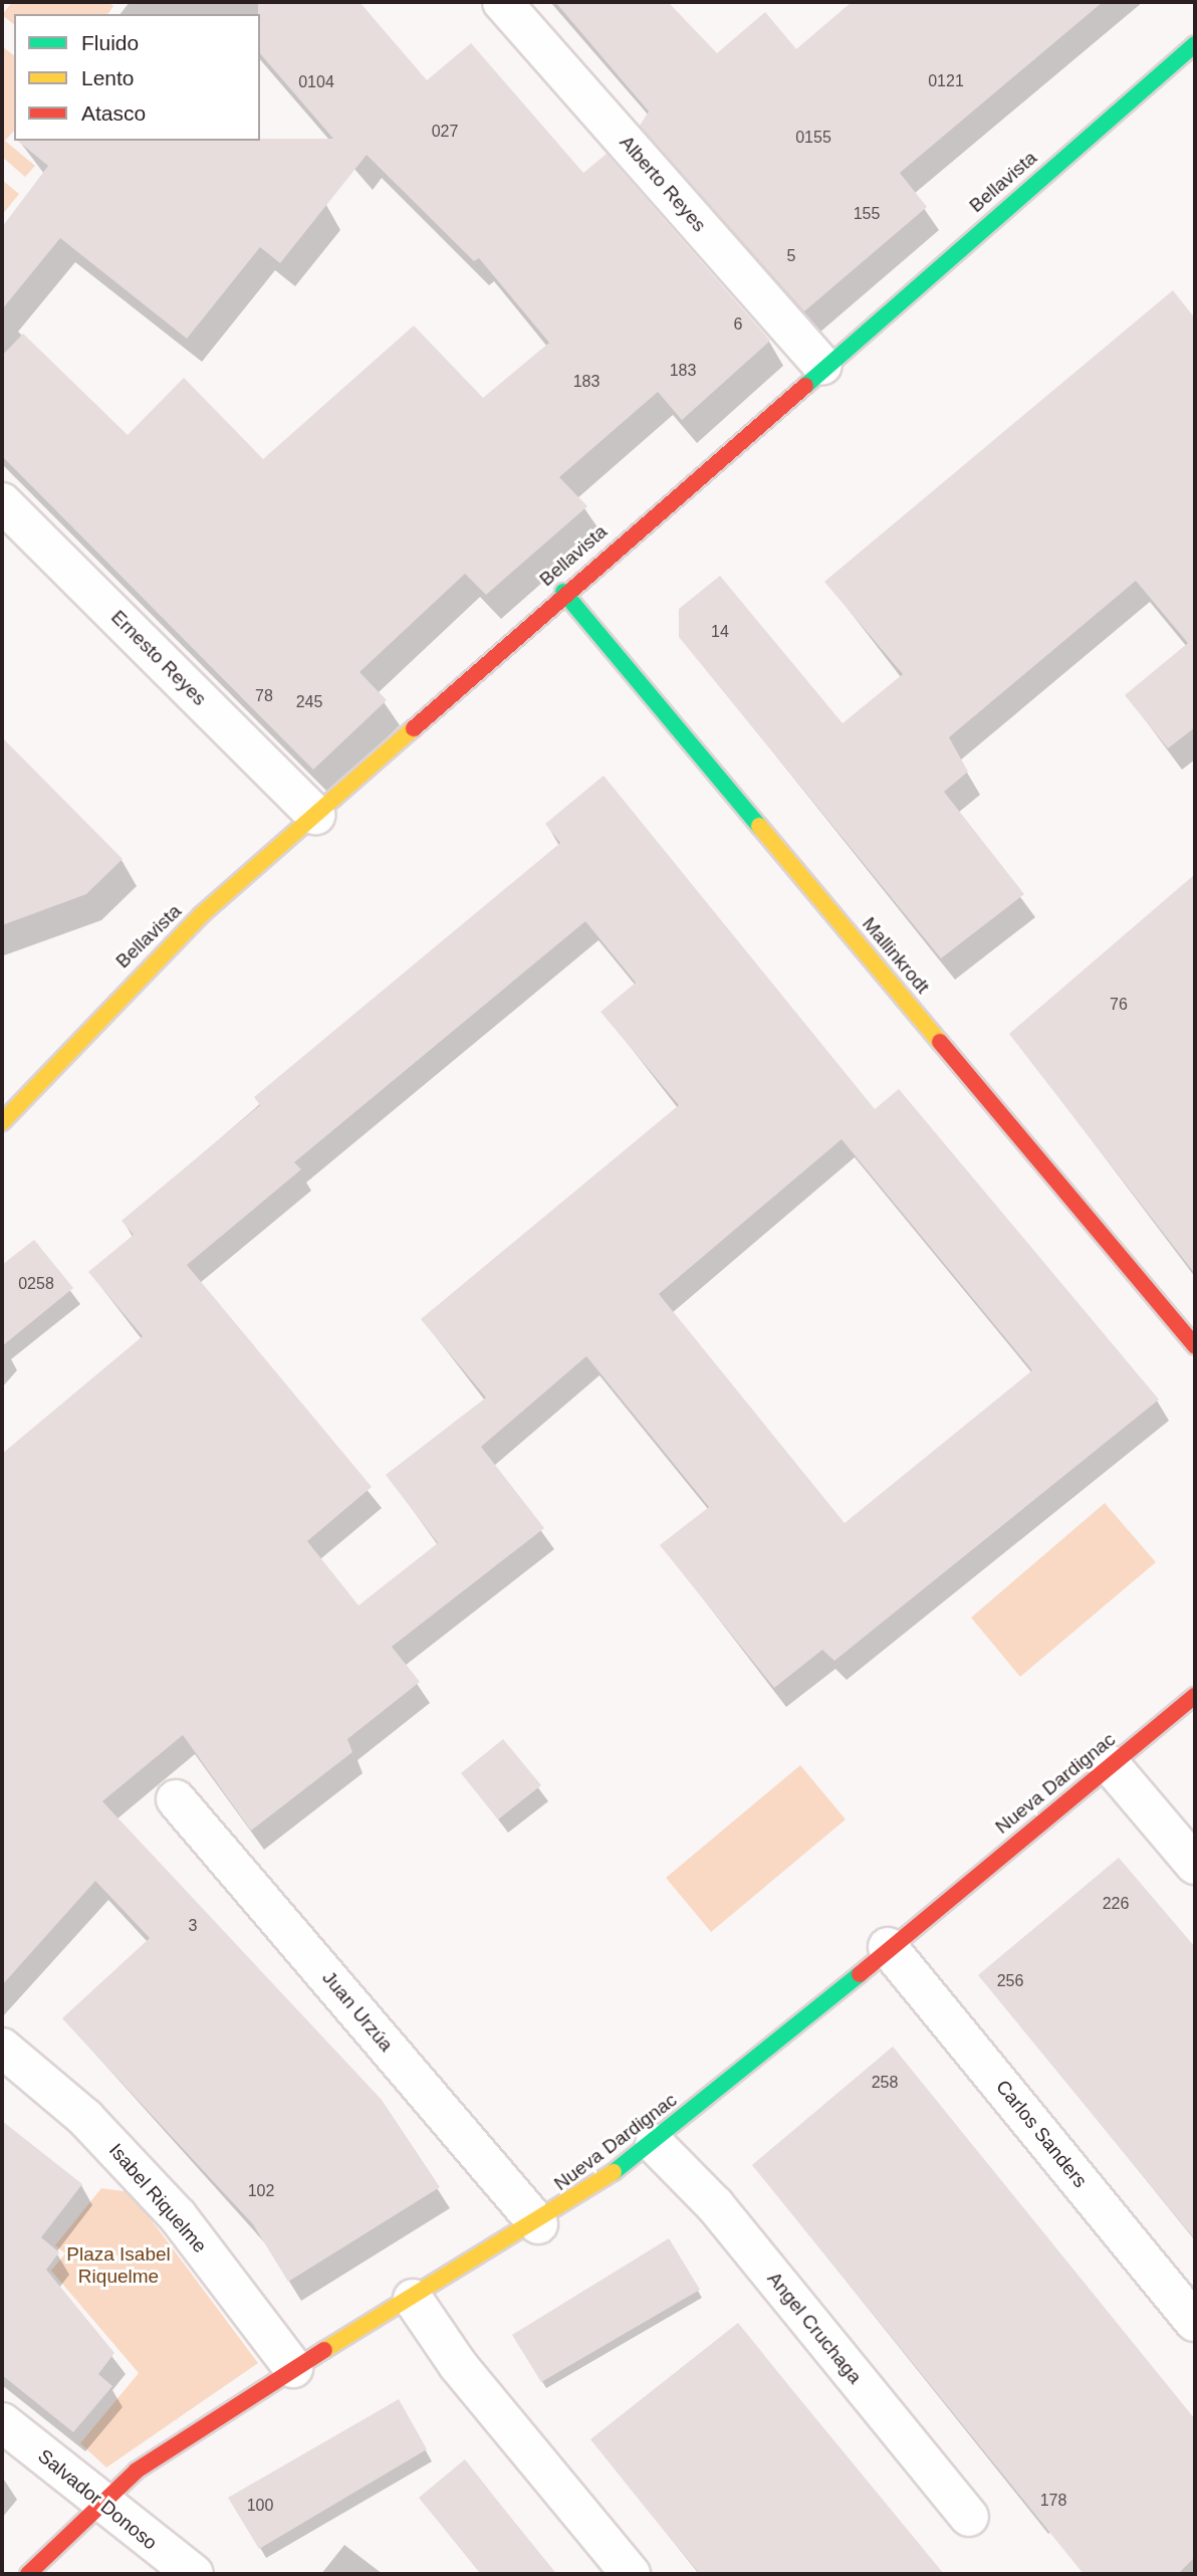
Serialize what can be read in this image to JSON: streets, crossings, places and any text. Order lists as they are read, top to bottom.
{
  "streets": {
    "street": [
      "Bellavista",
      "Alberto Reyes",
      "Ernesto Reyes",
      "Mallinkrodt",
      "Nueva Dardignac",
      "Juan Urzúa",
      "Carlos Sanders",
      "Isabel Riquelme",
      "Angel Cruchaga",
      "Salvador Donoso"
    ]
  },
  "crossings": [
    ["Bellavista", "Alberto Reyes"],
    ["Bellavista", "Ernesto Reyes"],
    ["Bellavista", "Mallinkrodt"],
    ["Nueva Dardignac", "Juan Urzúa"],
    ["Nueva Dardignac", "Carlos Sanders"],
    ["Nueva Dardignac", "Isabel Riquelme"],
    ["Nueva Dardignac", "Angel Cruchaga"],
    ["Nueva Dardignac", "Salvador Donoso"]
  ],
  "parks": ["Plaza Isabel Riquelme"],
  "house_numbers": [
    "0121",
    "0104",
    "027",
    "0155",
    "155",
    "5",
    "6",
    "183",
    "183",
    "14",
    "78",
    "245",
    "76",
    "0258",
    "226",
    "3",
    "256",
    "258",
    "102",
    "178",
    "100"
  ],
  "legend": ["Fluido", "Lento", "Atasco"]
}
